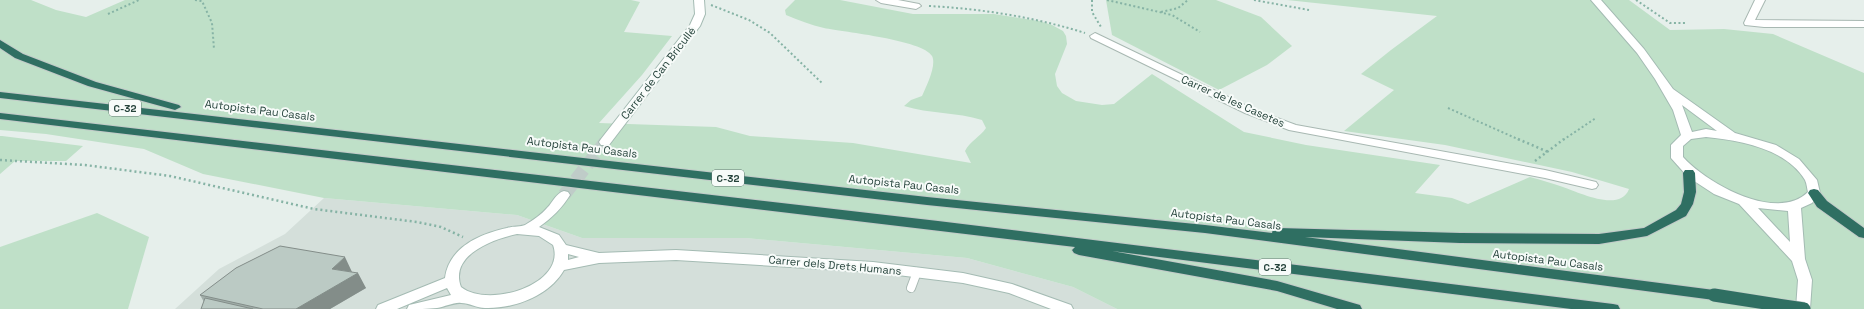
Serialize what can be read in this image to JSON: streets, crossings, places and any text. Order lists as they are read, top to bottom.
{
  "streets": {
    "highway": ["C-32", "Autopista Pau Casals"],
    "street": ["Carrer de Can Bricullé", "Carrer de les Casetes", "Carrer dels Drets Humans"]
  }
}
